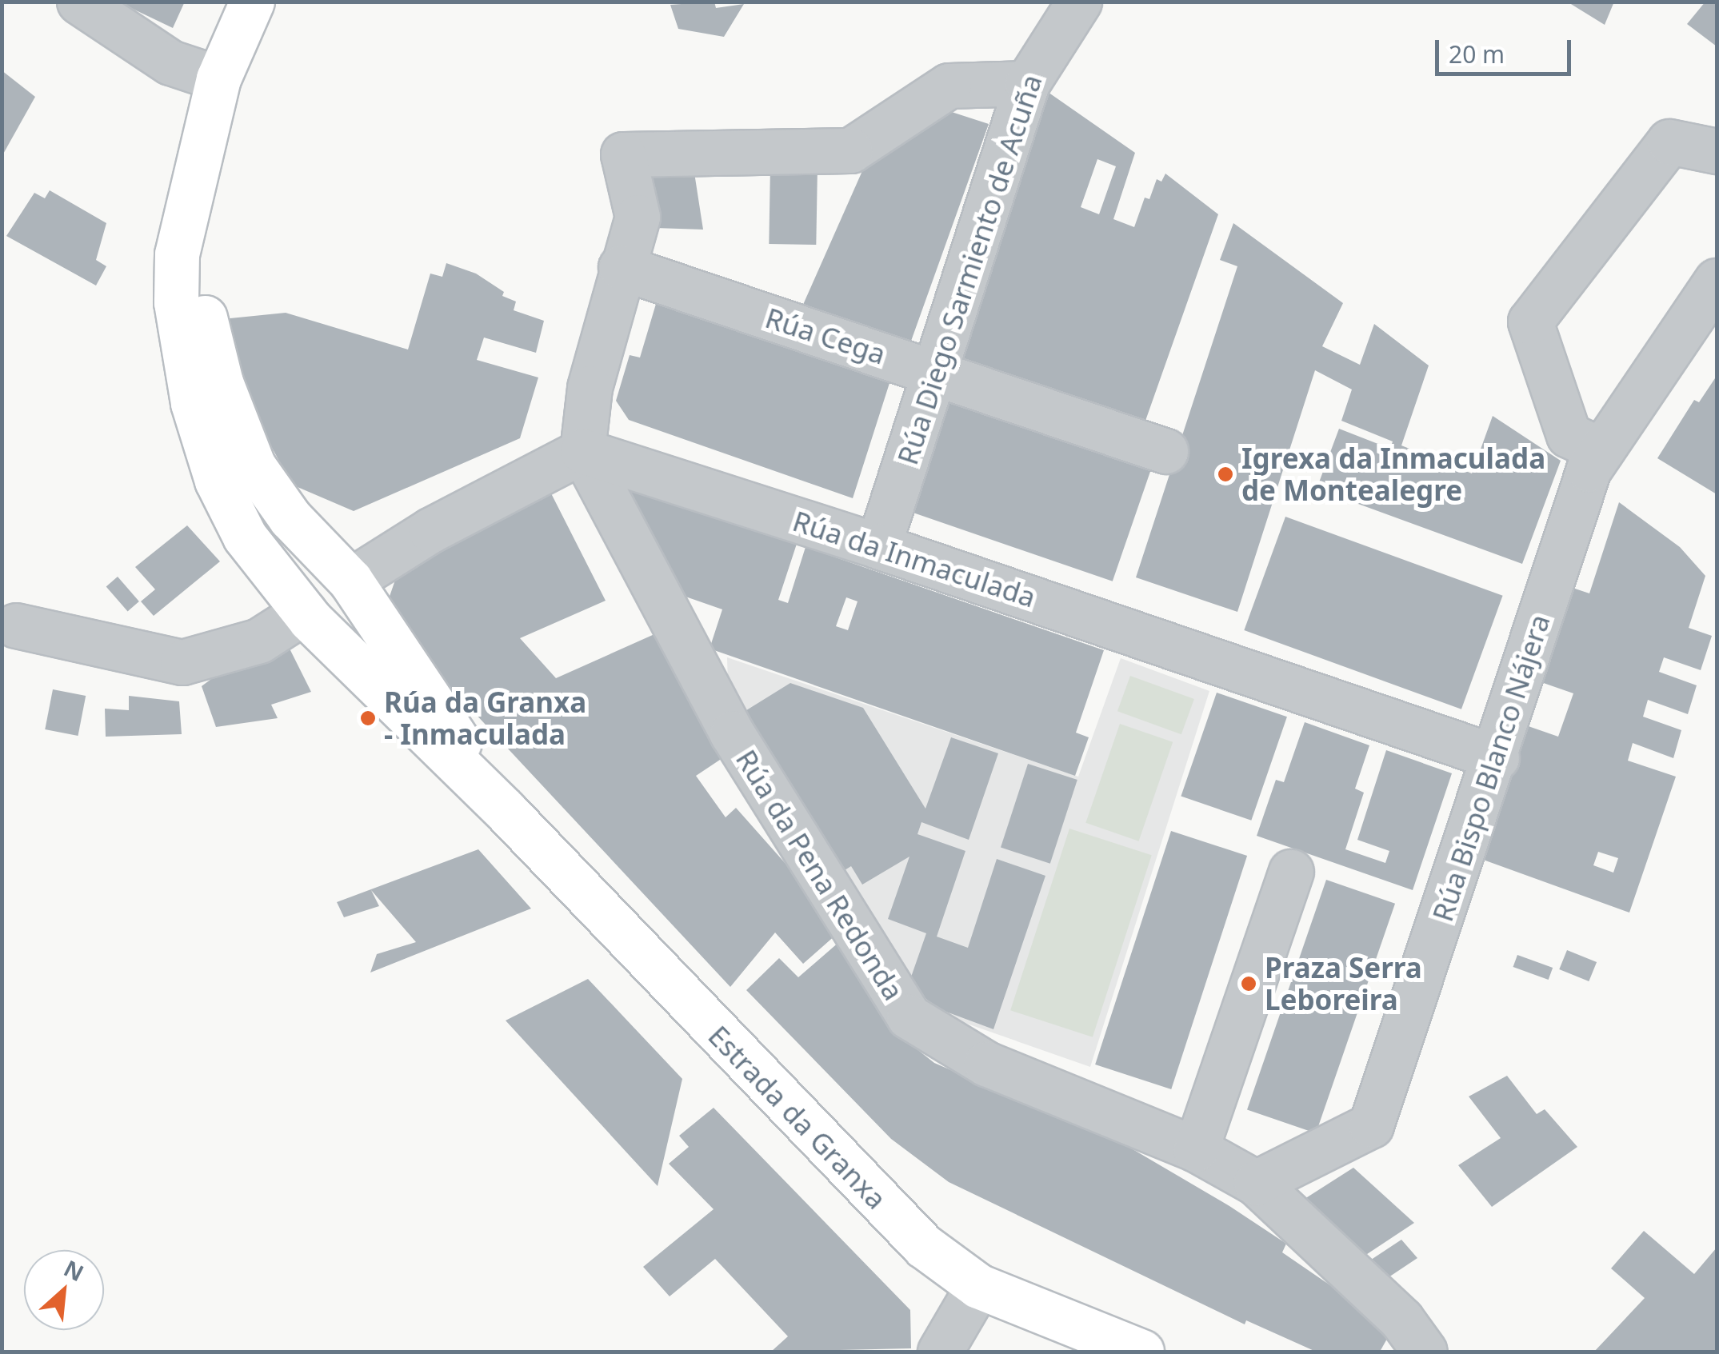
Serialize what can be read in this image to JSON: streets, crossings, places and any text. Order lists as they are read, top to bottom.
{
  "streets": {
    "main road": ["Estrada da Granxa"],
    "street": [
      "Rúa Diego Sarmiento de Acuña",
      "Rúa Cega",
      "Rúa da Inmaculada",
      "Rúa Bispo Blanco Nájera",
      "Rúa da Pena Redonda"
    ]
  },
  "crossings": [
    ["Rúa Diego Sarmiento de Acuña", "Rúa Cega"],
    ["Rúa Diego Sarmiento de Acuña", "Rúa da Inmaculada"],
    ["Rúa da Inmaculada", "Rúa Bispo Blanco Nájera"],
    ["Rúa da Inmaculada", "Rúa da Pena Redonda"],
    ["Rúa Bispo Blanco Nájera", "Rúa da Pena Redonda"]
  ],
  "places": ["Igrexa da Inmaculada de Montealegre", "Rúa da Granxa - Inmaculada", "Praza Serra Leboreira"],
  "scale_bar": "20 m",
  "north": "top right"
}
